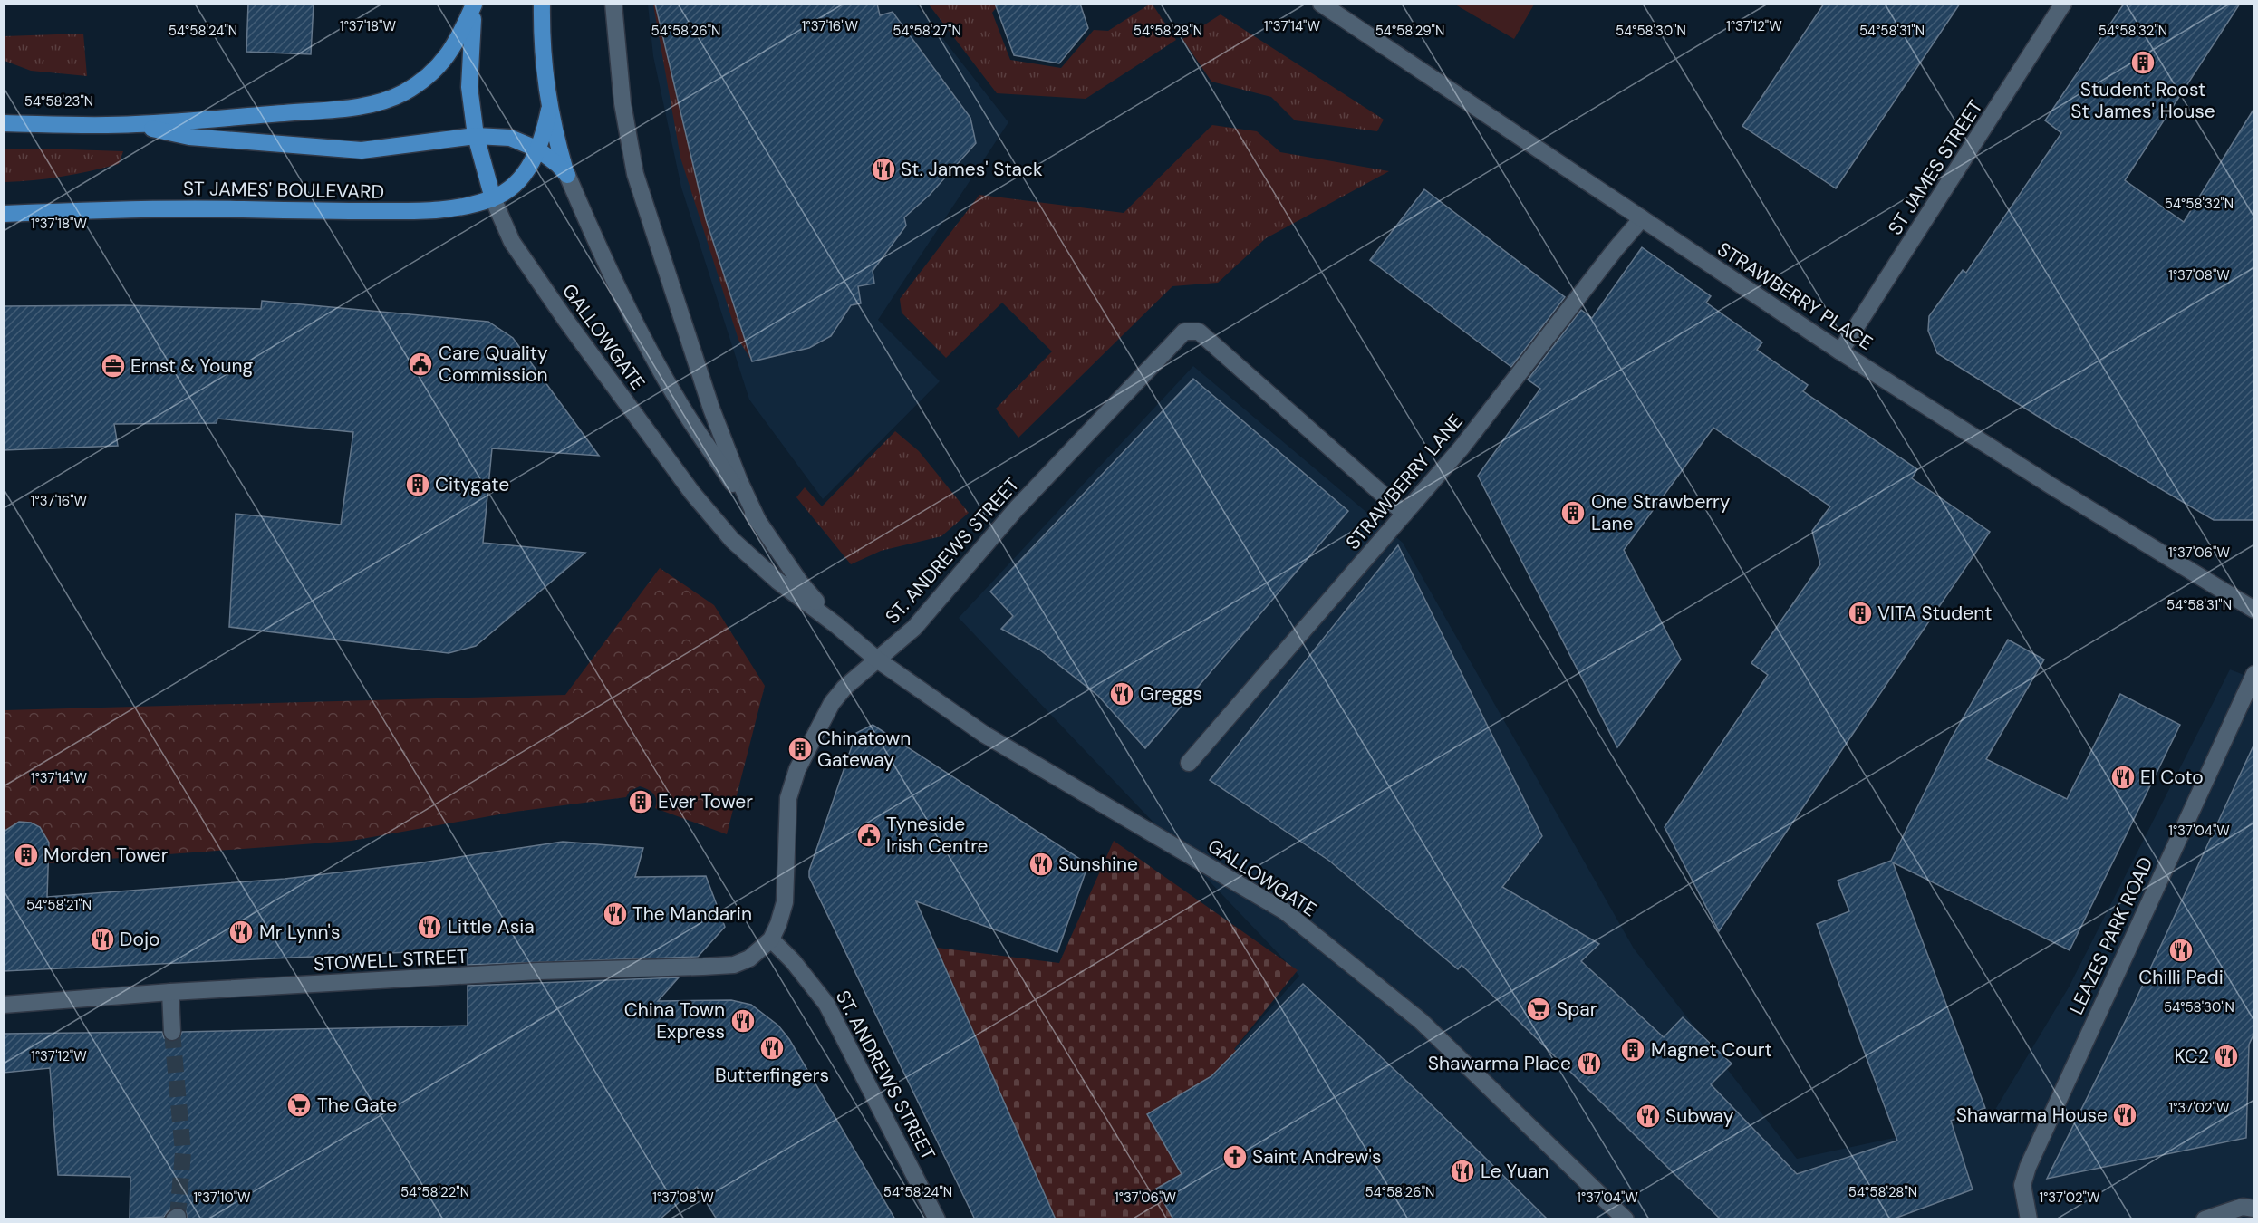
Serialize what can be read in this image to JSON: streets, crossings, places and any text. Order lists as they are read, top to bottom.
{
  "streets": {
    "main road": ["ST JAMES' BOULEVARD", "GALLOWGATE"],
    "street": [
      "ST JAMES STREET",
      "STRAWBERRY PLACE",
      "STRAWBERRY LANE",
      "ST. ANDREWS STREET",
      "LEAZES PARK ROAD",
      "STOWELL STREET"
    ]
  },
  "crossings": [
    ["ST JAMES STREET", "STRAWBERRY PLACE"],
    ["ST JAMES' BOULEVARD", "GALLOWGATE"],
    ["STRAWBERRY PLACE", "STRAWBERRY LANE"],
    ["GALLOWGATE", "ST. ANDREWS STREET"],
    ["STRAWBERRY LANE", "ST. ANDREWS STREET"],
    ["ST. ANDREWS STREET", "STOWELL STREET"]
  ],
  "places": {
    "building": [
      "Student Roost St James' House",
      "Citygate",
      "One Strawberry Lane",
      "VITA Student",
      "Chinatown Gateway",
      "Ever Tower",
      "Morden Tower",
      "Magnet Court"
    ],
    "restaurant": [
      "St. James' Stack",
      "Greggs",
      "El Coto",
      "Sunshine",
      "The Mandarin",
      "Little Asia",
      "Mr Lynn's",
      "Dojo",
      "Chilli Padi",
      "China Town Express",
      "Butterfingers",
      "KC2",
      "Shawarma Place",
      "Shawarma House",
      "Subway",
      "Le Yuan"
    ],
    "public building": ["Care Quality Commission", "Tyneside Irish Centre"],
    "office": ["Ernst & Young"],
    "supermarket": ["Spar", "The Gate"],
    "church": ["Saint Andrew's"]
  },
  "coordinates": [
    "1°37'18\"W",
    "1°37'16\"W",
    "1°37'14\"W",
    "1°37'12\"W",
    "54°58'24\"N",
    "54°58'26\"N",
    "54°58'27\"N",
    "54°58'28\"N",
    "54°58'29\"N",
    "54°58'30\"N",
    "54°58'31\"N",
    "54°58'32\"N",
    "54°58'23\"N",
    "1°37'08\"W",
    "1°37'06\"W",
    "1°37'04\"W",
    "54°58'21\"N",
    "1°37'02\"W",
    "54°58'22\"N",
    "1°37'10\"W"
  ]
}
